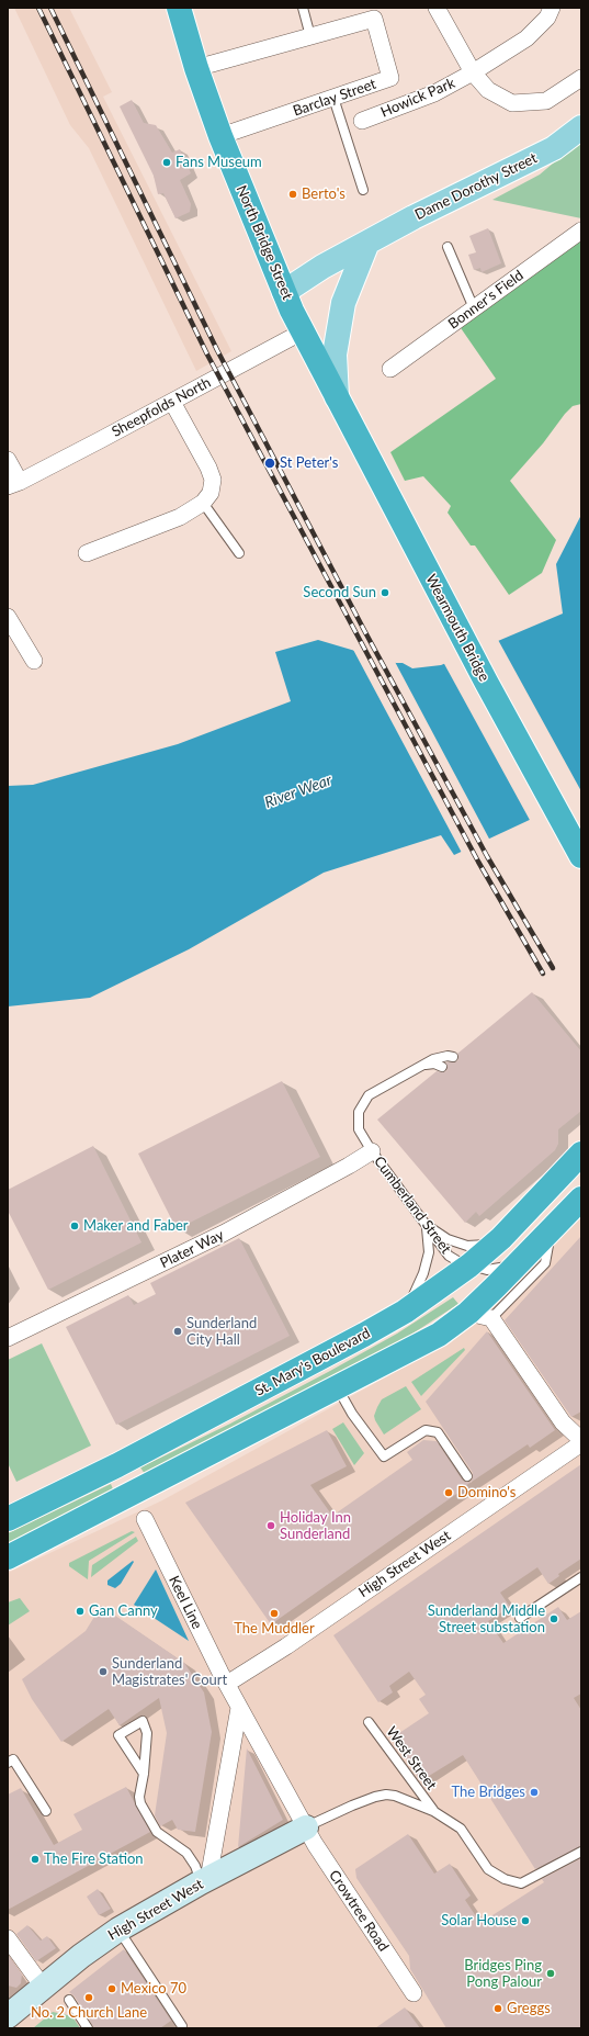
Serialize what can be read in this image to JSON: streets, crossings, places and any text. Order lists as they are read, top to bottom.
{
  "streets": {
    "highway": ["North Bridge Street", "Wearmouth Bridge", "St. Mary's Boulevard"],
    "main road": ["Dame Dorothy Street"],
    "street": [
      "Barclay Street",
      "Howick Park",
      "Bonner's Field",
      "Sheepfolds North",
      "Plater Way",
      "High Street West",
      "Keel Line",
      "Crowtree Road"
    ],
    "lane": ["Cumberland Street", "West Street"]
  },
  "crossings": [
    ["Barclay Street", "North Bridge Street"],
    ["Dame Dorothy Street", "North Bridge Street"],
    ["North Bridge Street", "Sheepfolds North"],
    ["North Bridge Street", "Wearmouth Bridge"],
    ["Cumberland Street", "Plater Way"],
    ["Cumberland Street", "St. Mary's Boulevard"],
    ["High Street West", "Keel Line"],
    ["High Street West", "Crowtree Road"],
    ["Keel Line", "Crowtree Road"]
  ],
  "water": ["River Wear"],
  "places": [
    "Fans Museum",
    "Berto's",
    "St Peter's",
    "Second Sun",
    "Maker and Faber",
    "Sunderland City Hall",
    "Domino's",
    "Holiday Inn Sunderland",
    "Gan Canny",
    "The Muddler",
    "Sunderland Middle Street substation",
    "Sunderland Magistrates' Court",
    "The Bridges",
    "The Fire Station",
    "Solar House",
    "Bridges Ping Pong Palour",
    "Mexico 70",
    "No. 2 Church Lane",
    "Greggs"
  ]
}
